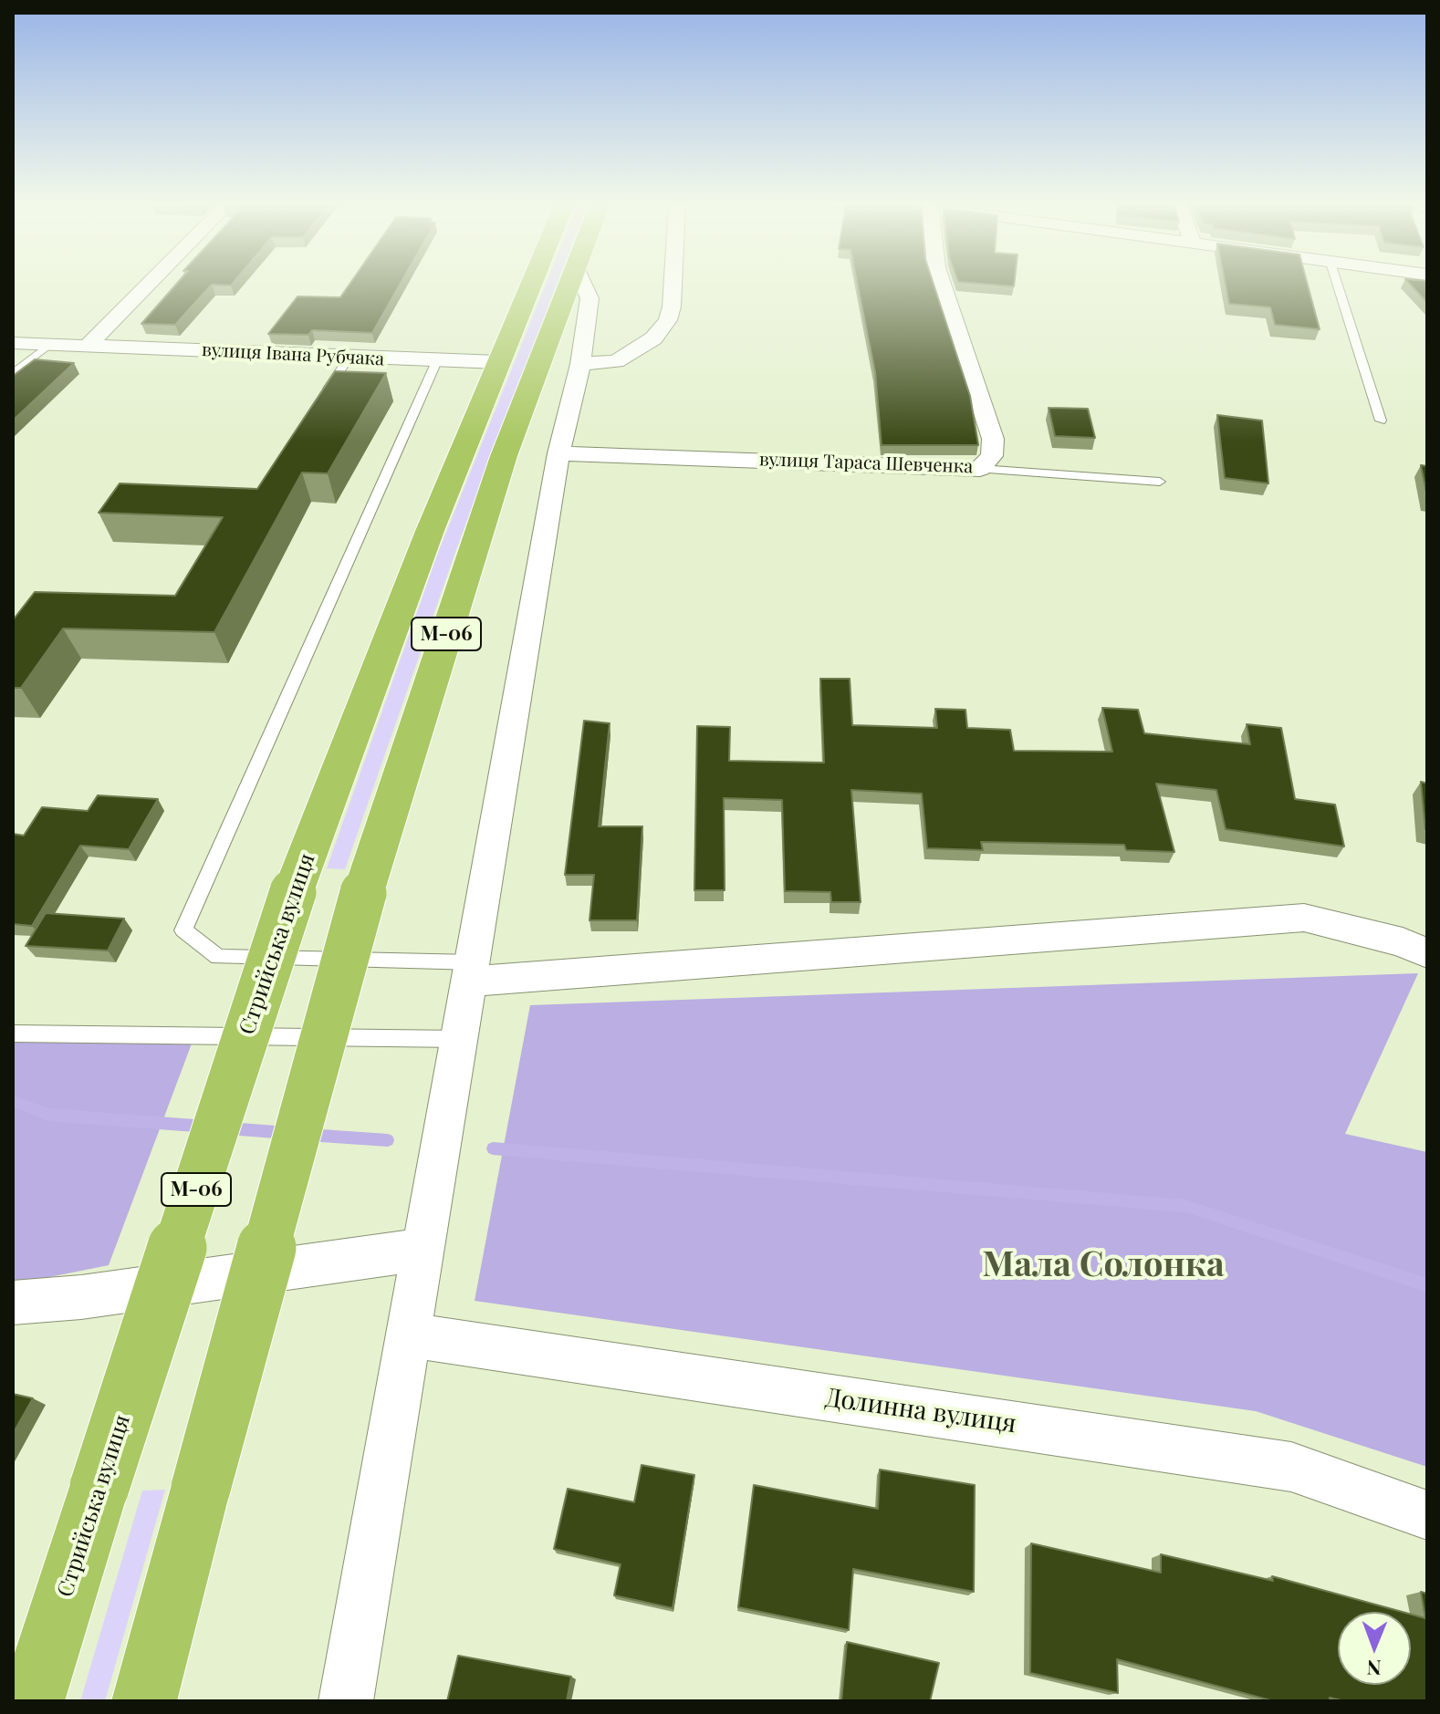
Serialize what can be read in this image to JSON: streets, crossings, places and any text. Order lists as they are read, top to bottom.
{
  "streets": {
    "highway": ["М-06", "Стрийська вулиця"],
    "street": ["вулиця Івана Рубчака", "вулиця Тараса Шевченка", "Долинна вулиця"]
  },
  "crossings": [
    ["вулиця Івана Рубчака", "Стрийська вулиця"]
  ],
  "districts": ["Мала Солонка"],
  "north": "bottom"
}
